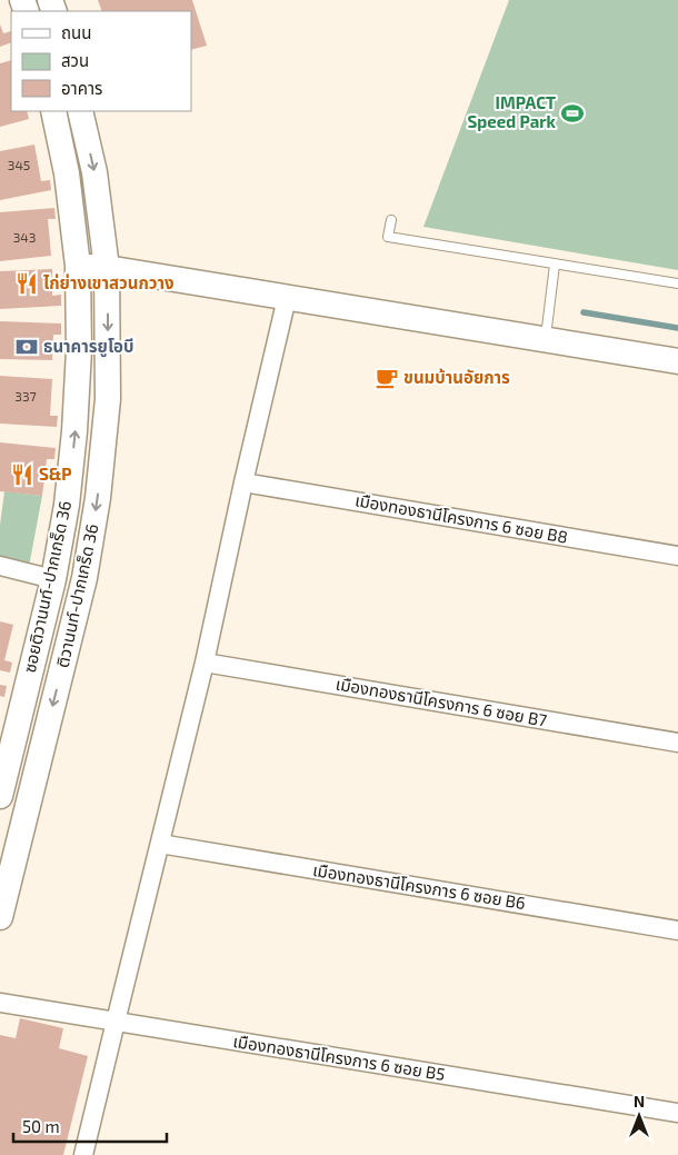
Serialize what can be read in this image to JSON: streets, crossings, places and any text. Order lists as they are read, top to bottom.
{
  "streets": {
    "street": [
      "เมืองทองธานีโครงการ 6 ซอย B8",
      "ซอยติวานนท์-ปากเกร็ด 36",
      "ติวานนท์-ปากเกร็ด 36",
      "เมืองทองธานีโครงการ 6 ซอย B7",
      "เมืองทองธานีโครงการ 6 ซอย B6",
      "เมืองทองธานีโครงการ 6 ซอย B5"
    ]
  },
  "places": {
    "sports": ["IMPACT Speed Park"],
    "restaurant": ["ไก่ย่างเขาสวนกวาง", "S&P"],
    "bank": ["ธนาคารยูโอบี"],
    "cafe": ["ขนมบ้านอัยการ"]
  },
  "house_numbers": ["345", "343", "337"],
  "legend": ["ถนน", "สวน", "อาคาร"],
  "scale_bar": "50 m",
  "north": "top"
}
